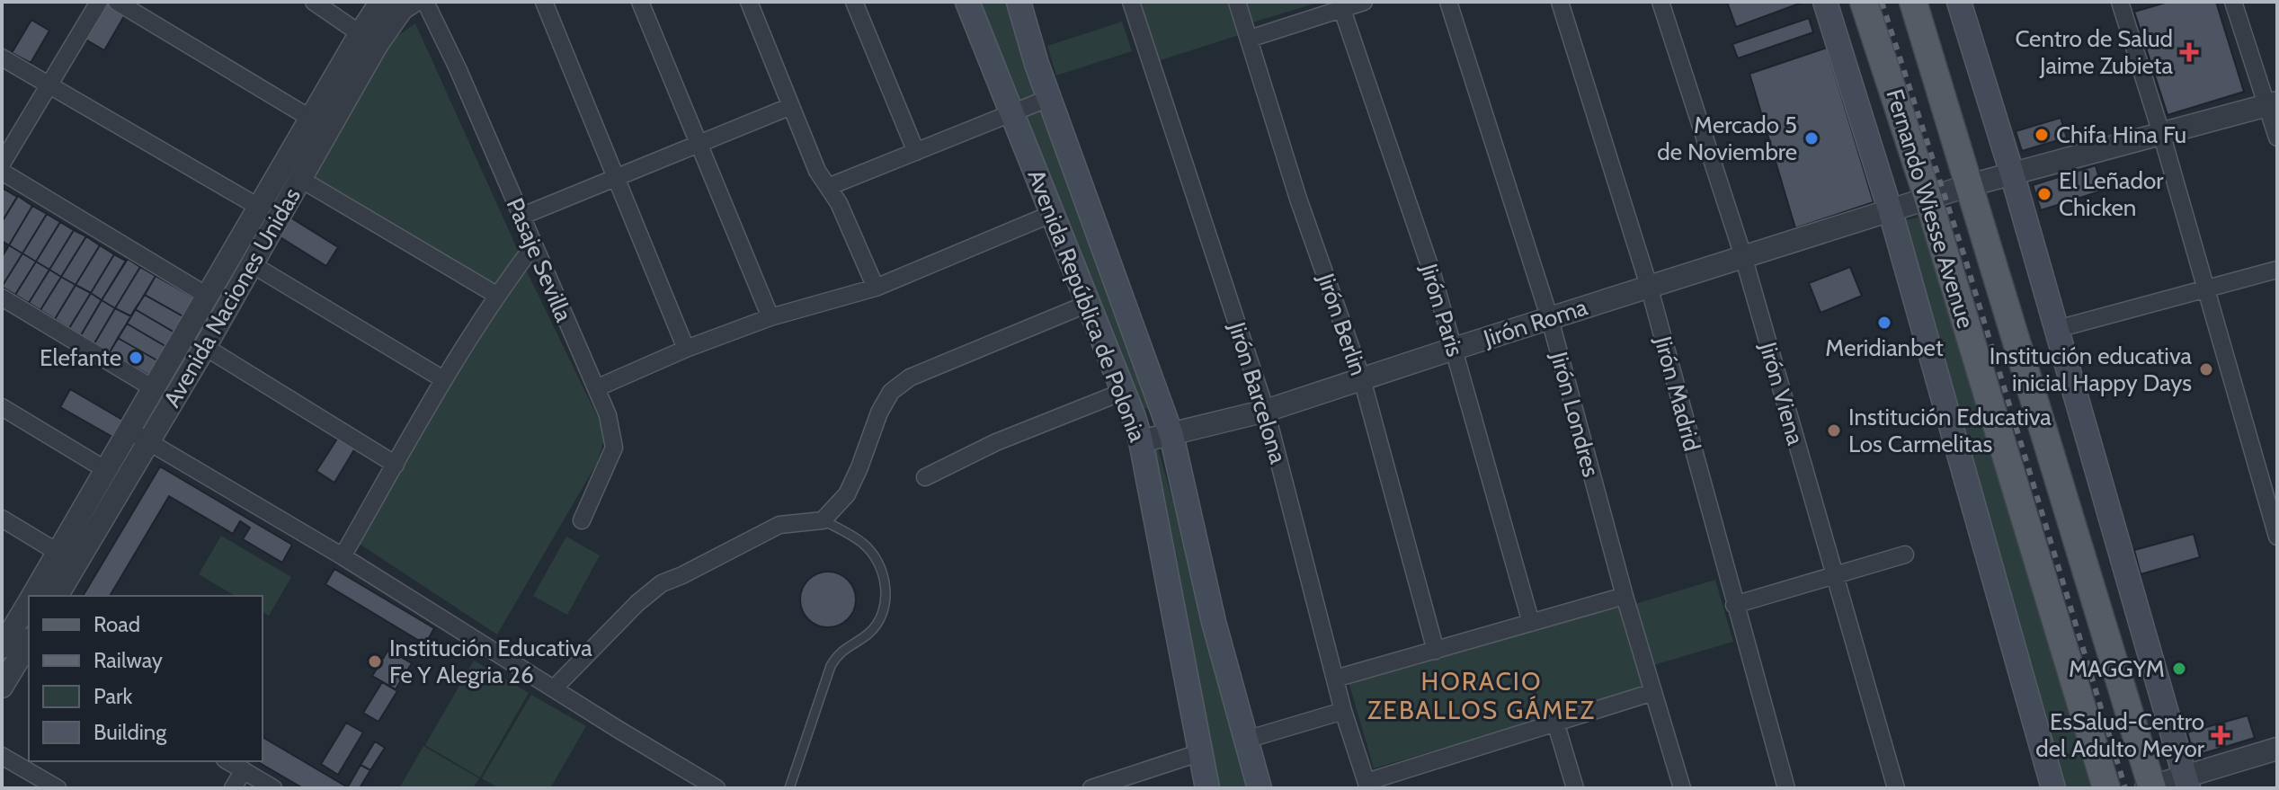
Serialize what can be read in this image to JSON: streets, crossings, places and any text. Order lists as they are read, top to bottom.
{
  "streets": {
    "main road": ["Fernando Wiesse Avenue", "Avenida República de Polonia"],
    "street": [
      "Pasaje Sevilla",
      "Avenida Naciones Unidas",
      "Jirón Paris",
      "Jirón Roma",
      "Jirón Berlin",
      "Jirón Barcelona",
      "Jirón Madrid",
      "Jirón Viena",
      "Jirón Londres"
    ]
  },
  "crossings": [
    ["Fernando Wiesse Avenue", "Jirón Roma"],
    ["Avenida República de Polonia", "Jirón Roma"],
    ["Jirón Paris", "Jirón Roma"],
    ["Jirón Roma", "Jirón Berlin"],
    ["Jirón Roma", "Jirón Barcelona"],
    ["Jirón Roma", "Jirón Madrid"],
    ["Jirón Roma", "Jirón Viena"],
    ["Jirón Roma", "Jirón Londres"]
  ],
  "districts": ["HORACIO ZEBALLOS GÁMEZ"],
  "places": {
    "health": ["Centro de Salud Jaime Zubieta", "EsSalud-Centro del Adulto Meyor"],
    "other": [
      "Chifa Hina Fu",
      "Mercado 5 de Noviembre",
      "El Leñador Chicken",
      "Meridianbet",
      "Elefante",
      "Institución educativa inicial Happy Days",
      "Institución Educativa Los Carmelitas",
      "Institución Educativa Fe Y Alegria 26",
      "MAGGYM"
    ]
  },
  "legend": [
    "Road",
    "Railway",
    "Park",
    "Building"
  ]
}
